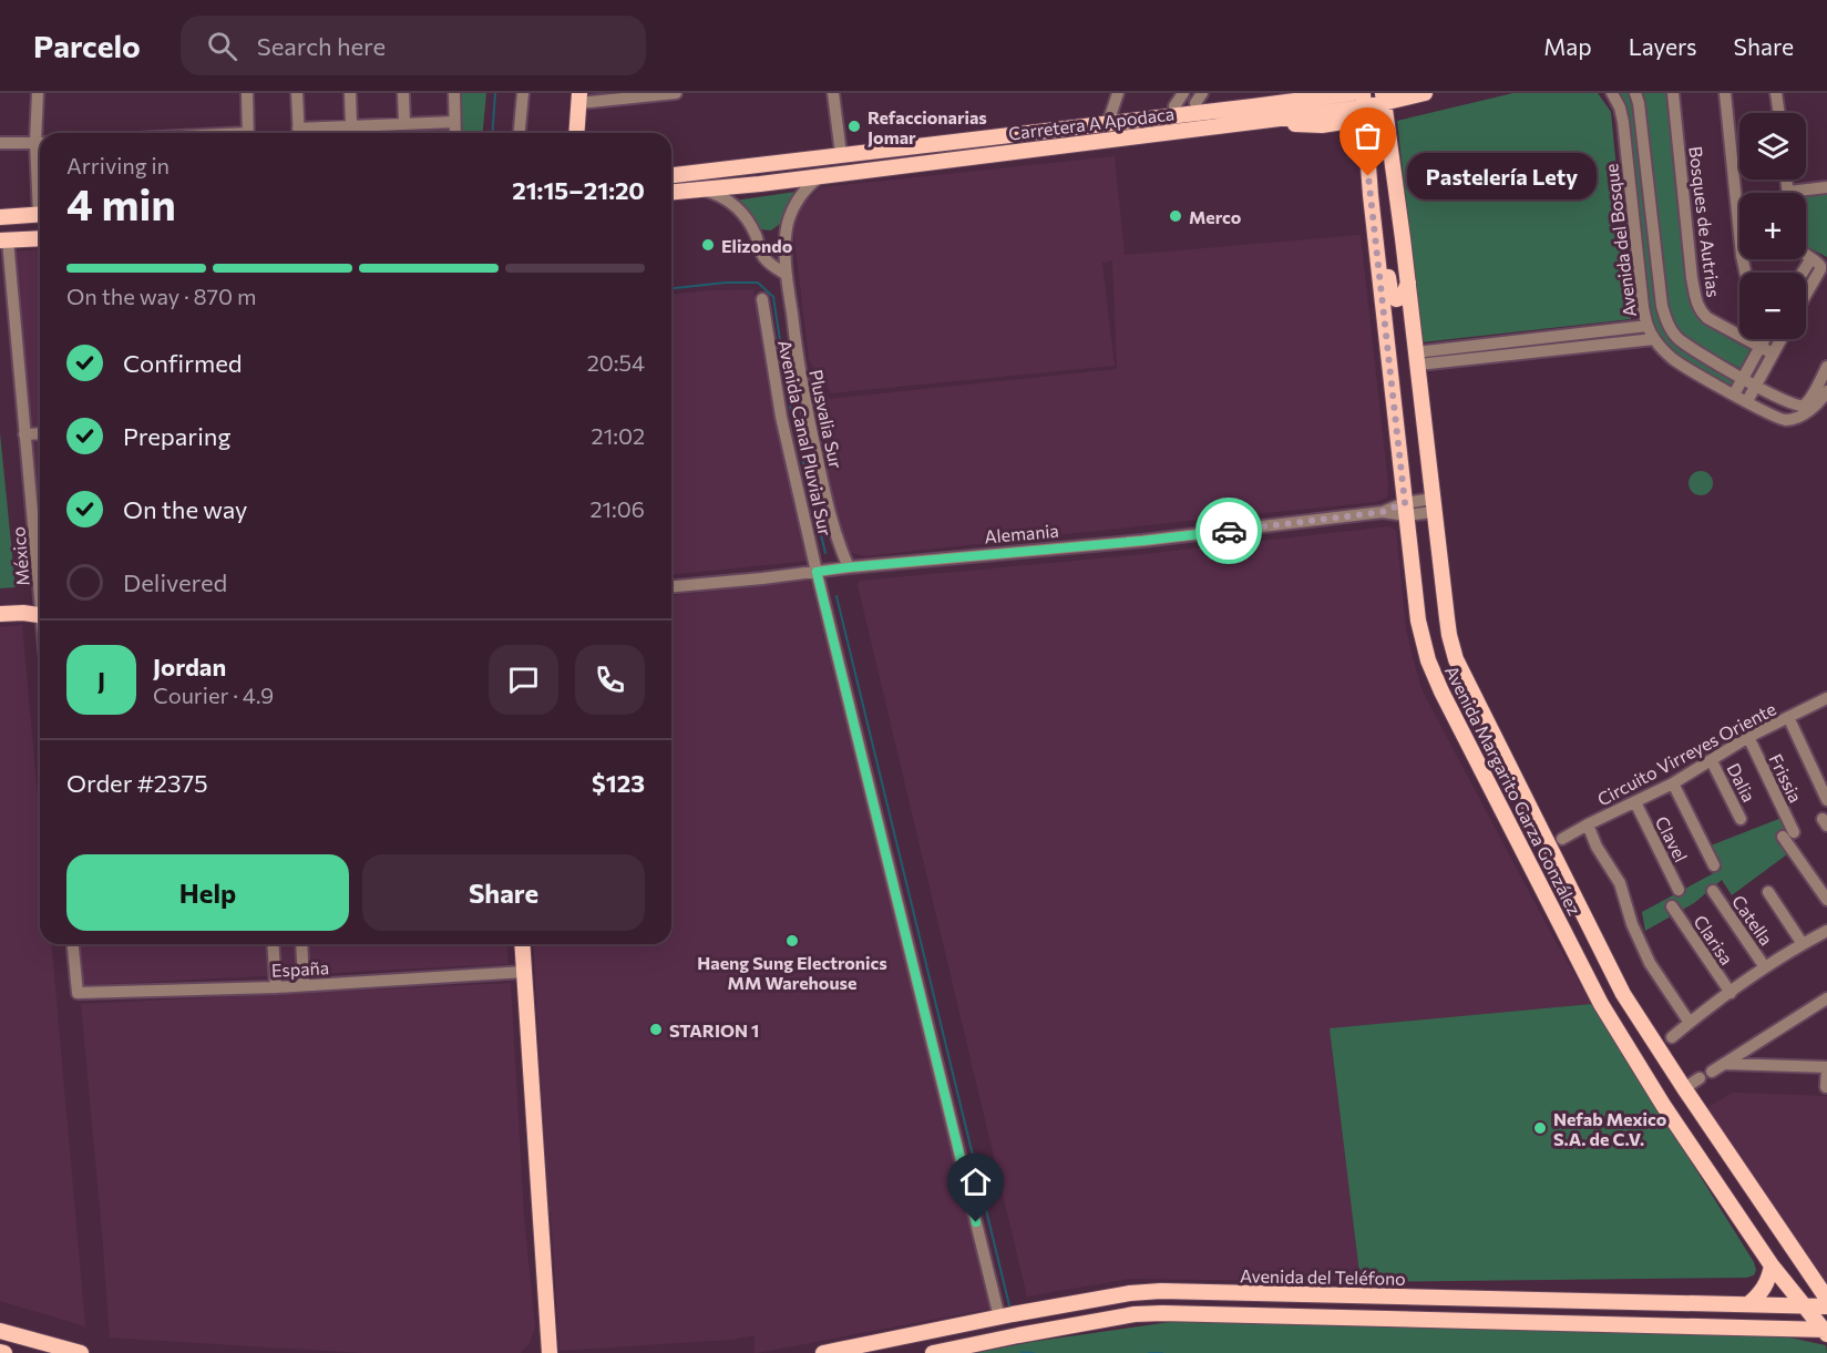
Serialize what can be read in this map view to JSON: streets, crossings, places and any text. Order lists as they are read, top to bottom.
{
  "streets": {
    "main road": ["Carretera A Apodaca", "Avenida Margarito Garza González", "Avenida del Teléfono"],
    "street": [
      "Bosques de Autrias",
      "Avenida del Bosque",
      "Plusvalia Sur",
      "Avenida Canal Pluvial Sur",
      "Alemania",
      "México",
      "Circuito Virreyes Oriente",
      "Frissia",
      "Dalia",
      "Clavel",
      "Catella",
      "Clarisa",
      "España"
    ]
  },
  "crossings": [
    ["Carretera A Apodaca", "Plusvalia Sur"],
    ["Carretera A Apodaca", "Avenida Margarito Garza González"],
    ["Plusvalia Sur", "Alemania"],
    ["Avenida Canal Pluvial Sur", "Alemania"],
    ["Avenida Canal Pluvial Sur", "Avenida del Teléfono"],
    ["Alemania", "Avenida Margarito Garza González"],
    ["Circuito Virreyes Oriente", "Frissia"],
    ["Circuito Virreyes Oriente", "Dalia"],
    ["Circuito Virreyes Oriente", "Clavel"],
    ["Avenida Margarito Garza González", "Avenida del Teléfono"]
  ],
  "places": [
    "Refaccionarias Jomar",
    "Pastelería Lety",
    "Merco",
    "Elizondo",
    "Haeng Sung Electronics MM Warehouse",
    "STARION 1",
    "Nefab Mexico S.A. de C.V."
  ],
  "page": {
    "header": "Parcelo",
    "search": "Search here",
    "nav": ["Map", "Layers", "Share"],
    "map_buttons": ["+", "−"],
    "heading": ["4 min", "Arriving in", "21:15–21:20"],
    "panel": [
      "Jordan",
      "Courier · 4.9",
      "Order #2375",
      "$123"
    ],
    "bubble": "Pastelería Lety",
    "bar": "On the way · 870 m",
    "list": [
      ["Confirmed", "20:54"],
      ["Preparing", "21:02"],
      ["On the way", "21:06"],
      "Delivered"
    ],
    "round": "J",
    "buttons": ["Help", "Share"]
  }
}
